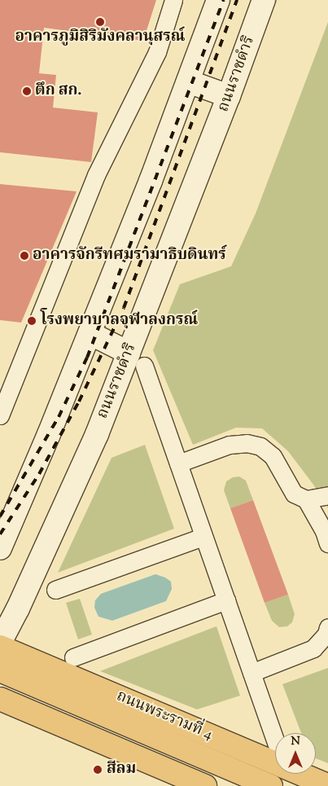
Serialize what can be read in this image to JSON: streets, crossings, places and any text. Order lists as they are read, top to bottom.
{
  "streets": {
    "main road": ["ถนนราชดำริ", "ถนนพระรามที่ 4"]
  },
  "places": [
    "อาคารภูมิสิริมังคลานุสรณ์",
    "ตึก สก.",
    "อาคารจักรีทศมรามาธิบดินทร์",
    "โรงพยาบาลจุฬาลงกรณ์",
    "สีลม"
  ],
  "north": "top"
}
